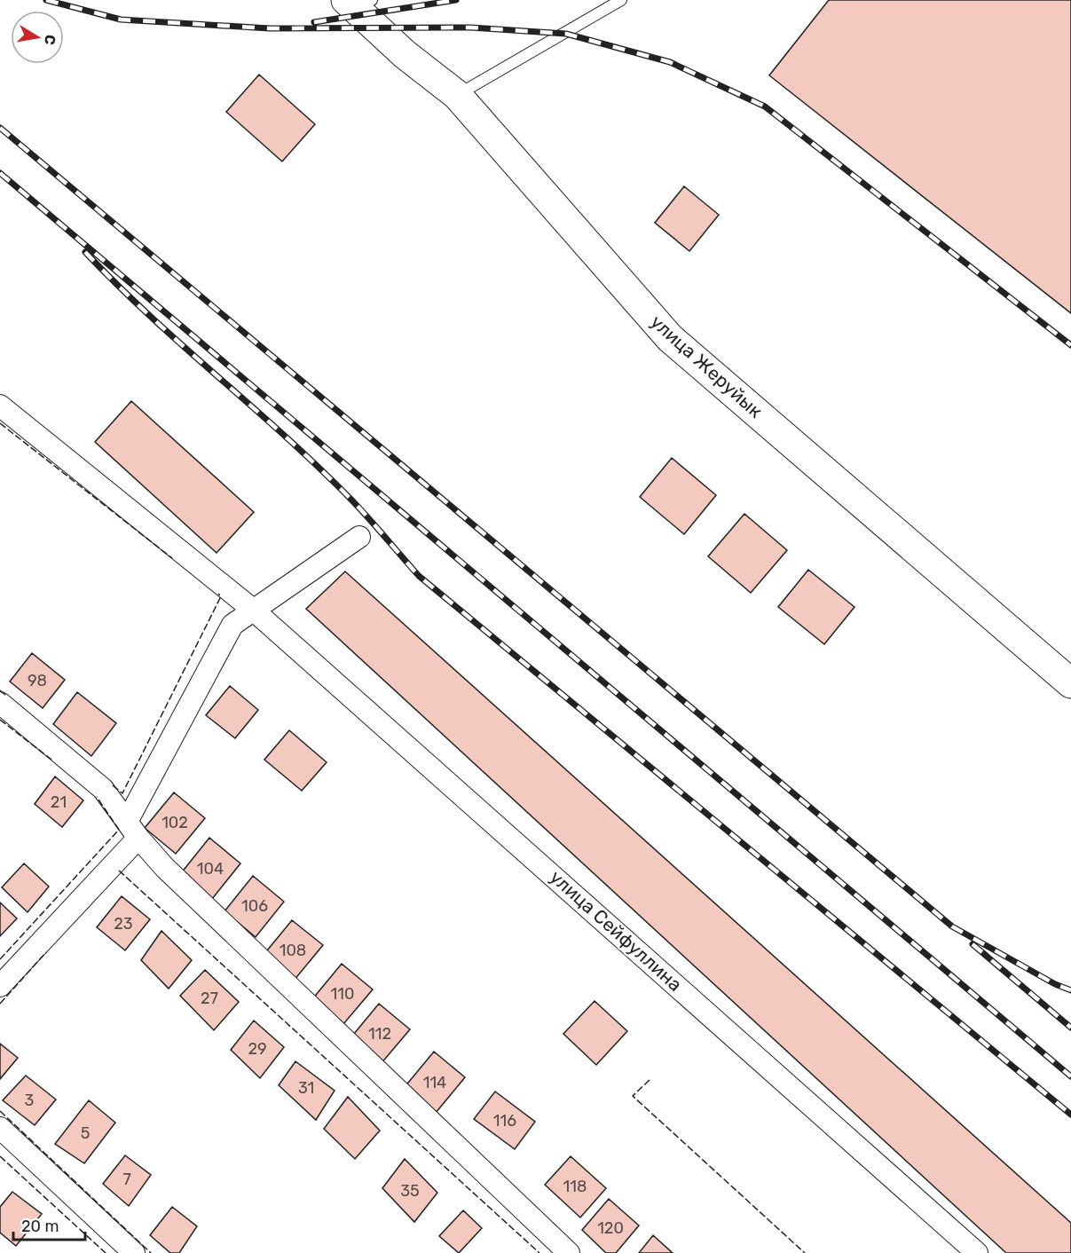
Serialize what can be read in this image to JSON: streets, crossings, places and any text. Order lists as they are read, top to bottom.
{
  "streets": {
    "street": ["улица Жеруйык", "улица Сейфуллина"]
  },
  "house_numbers": [
    "98",
    "21",
    "102",
    "104",
    "106",
    "23",
    "108",
    "110",
    "27",
    "112",
    "29",
    "114",
    "31",
    "3",
    "116",
    "5",
    "7",
    "118",
    "35",
    "120"
  ],
  "scale_bar": "20 m",
  "north": "right"
}
